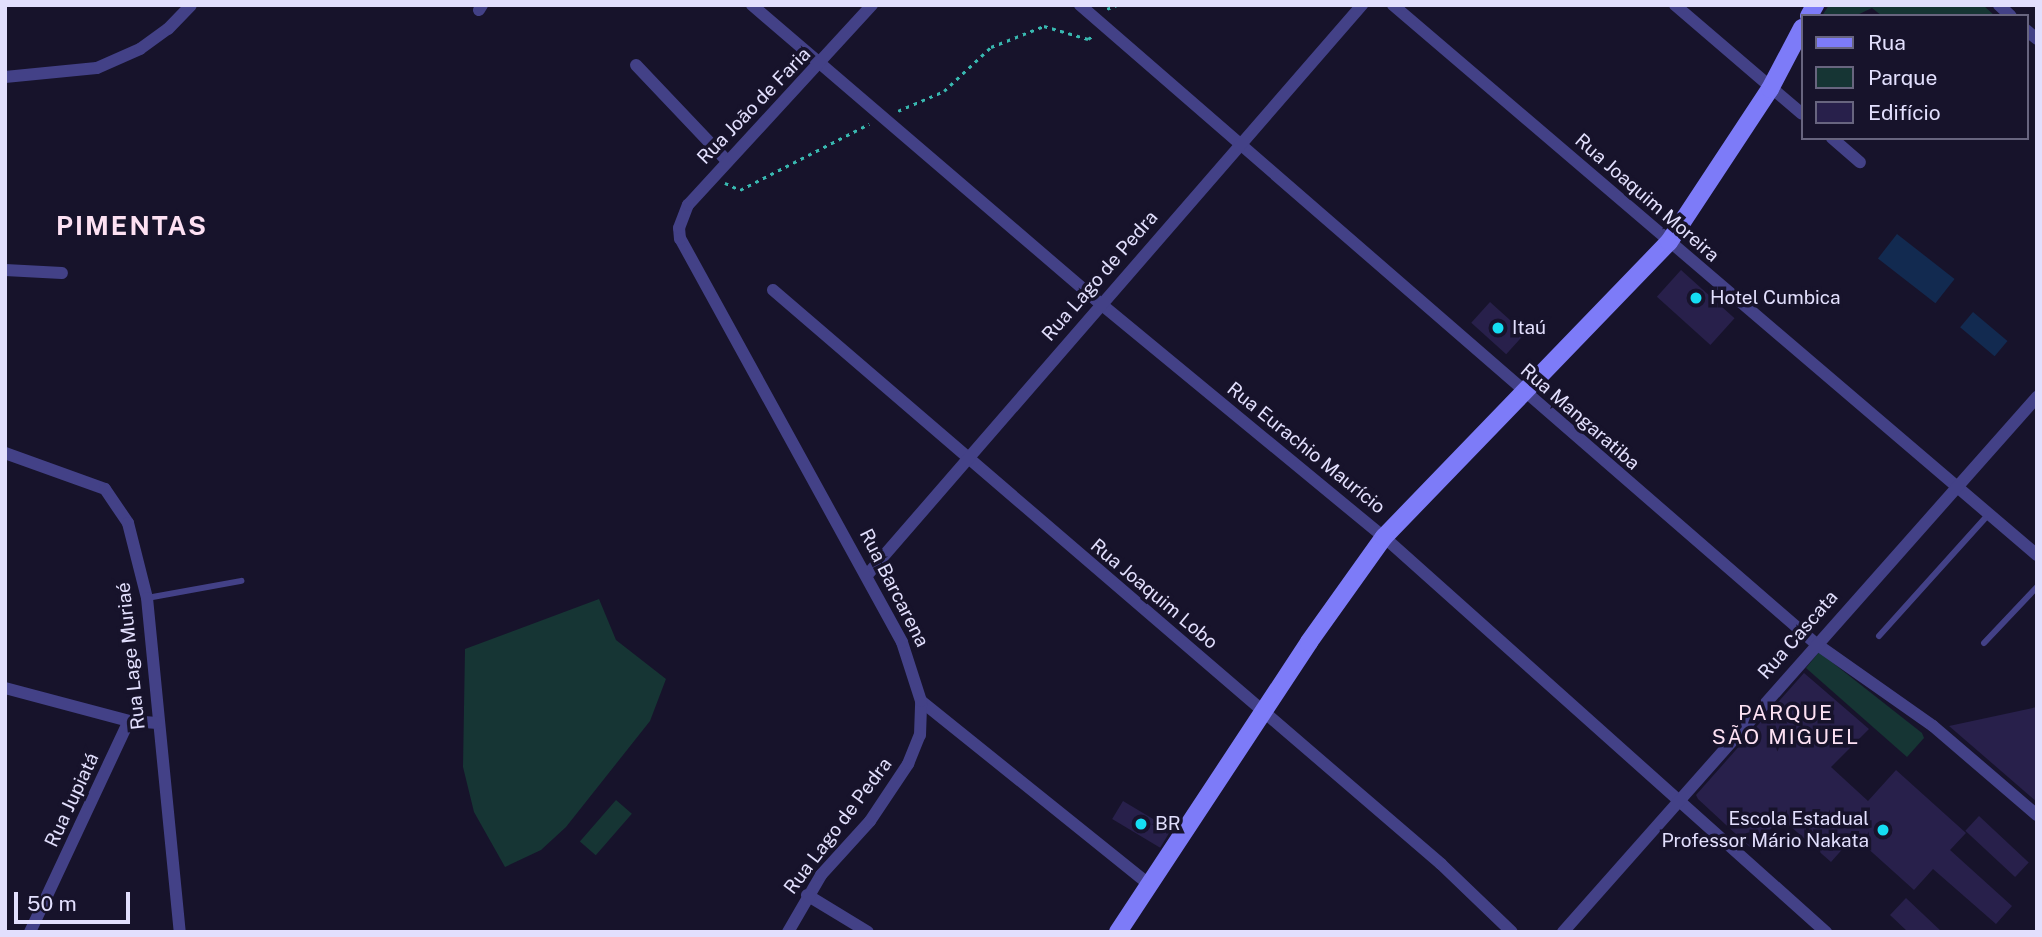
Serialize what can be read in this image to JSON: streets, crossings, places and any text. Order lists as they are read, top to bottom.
{
  "streets": {
    "street": [
      "Rua João de Faria",
      "Rua Joaquim Moreira",
      "Rua Lago de Pedra",
      "Rua Mangaratiba",
      "Rua Eurachio Maurício",
      "Rua Barcarena",
      "Rua Joaquim Lobo",
      "Rua Cascata",
      "Rua Lage Muriaé",
      "Rua Jupiatá"
    ]
  },
  "crossings": [
    ["Rua João de Faria", "Rua Eurachio Maurício"],
    ["Rua João de Faria", "Rua Barcarena"],
    ["Rua Joaquim Moreira", "Rua Cascata"],
    ["Rua Lago de Pedra", "Rua Mangaratiba"],
    ["Rua Lago de Pedra", "Rua Eurachio Maurício"],
    ["Rua Lago de Pedra", "Rua Barcarena"],
    ["Rua Lago de Pedra", "Rua Joaquim Lobo"],
    ["Rua Mangaratiba", "Rua Cascata"],
    ["Rua Eurachio Maurício", "Rua Cascata"]
  ],
  "districts": ["PIMENTAS", "PARQUE SÃO MIGUEL"],
  "places": [
    "Hotel Cumbica",
    "Itaú",
    "BR",
    "Escola Estadual Professor Mário Nakata"
  ],
  "legend": ["Rua", "Parque", "Edifício"],
  "scale_bar": "50 m"
}
